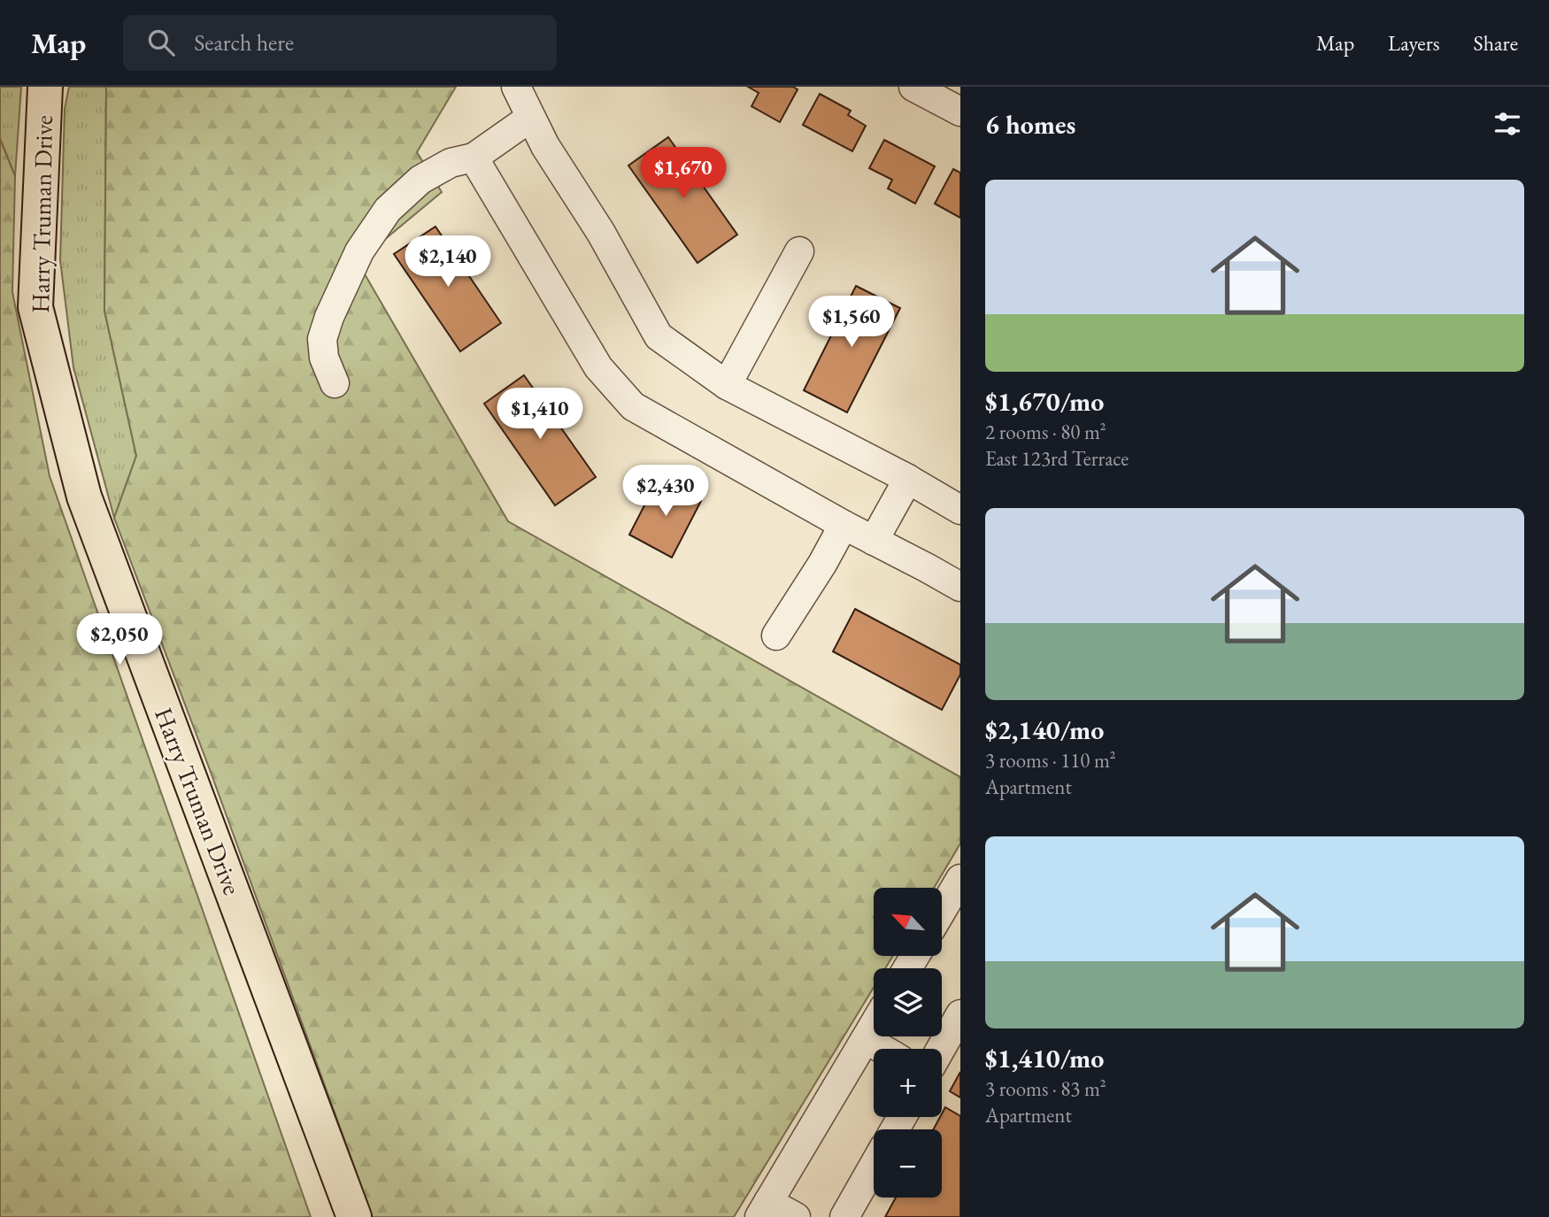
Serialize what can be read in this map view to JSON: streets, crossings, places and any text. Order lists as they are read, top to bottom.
{
  "streets": {
    "main road": ["Harry Truman Drive"]
  },
  "north": "top left",
  "page": {
    "header": "Map",
    "search": "Search here",
    "nav": ["Map", "Layers", "Share"],
    "heading": "6 homes",
    "price": [
      "$1,670",
      "$2,140",
      "$1,560",
      "$1,410",
      "$2,430",
      "$2,050"
    ],
    "list": [
      {
        "name": "$1,670/mo",
        "note": "2 rooms · 80 m² · East 123rd Terrace"
      },
      {
        "name": "$2,140/mo",
        "note": "3 rooms · 110 m² · Apartment"
      },
      {
        "name": "$1,410/mo",
        "note": "3 rooms · 83 m² · Apartment"
      }
    ],
    "map_buttons": ["+", "−"]
  }
}
